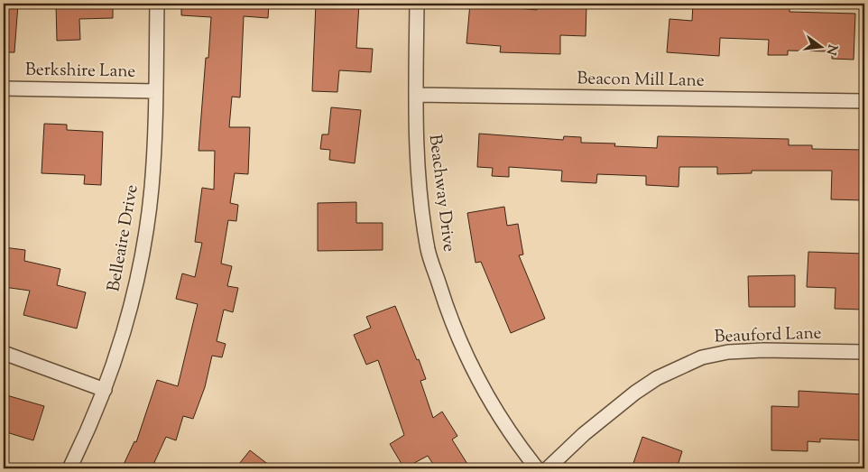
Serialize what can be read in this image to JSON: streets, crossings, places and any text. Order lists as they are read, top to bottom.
{
  "streets": {
    "street": [
      "Berkshire Lane",
      "Beacon Mill Lane",
      "Beachway Drive",
      "Belleaire Drive",
      "Beauford Lane"
    ]
  },
  "crossings": [
    ["Berkshire Lane", "Belleaire Drive"],
    ["Beacon Mill Lane", "Beachway Drive"]
  ],
  "north": "right"
}
